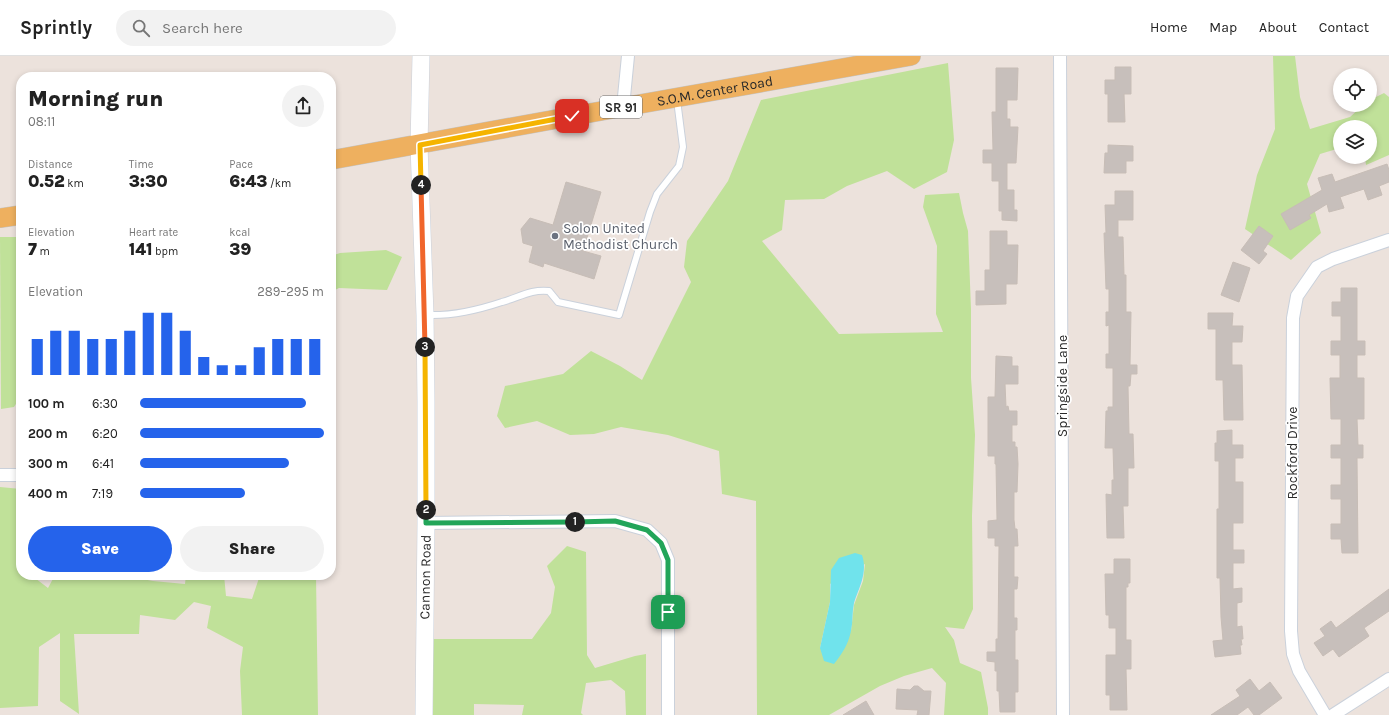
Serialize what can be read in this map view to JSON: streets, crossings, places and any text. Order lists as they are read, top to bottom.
{
  "streets": {
    "main road": ["S.O.M. Center Road", "SR 91", "Cannon Road"],
    "street": ["Springside Lane", "Rockford Drive"]
  },
  "crossings": [
    ["S.O.M. Center Road", "Cannon Road"]
  ],
  "places": ["Solon United Methodist Church"],
  "page": {
    "header": "Sprintly",
    "search": "Search here",
    "nav": [
      "Home",
      "Map",
      "About",
      "Contact"
    ],
    "heading": ["Morning run", "08:11"],
    "stats": [
      ["Distance", "0.52 km"],
      ["Time", "3:30"],
      ["Pace", "6:43 /km"],
      ["Elevation", "7 m"],
      ["Heart rate", "141 bpm"],
      ["kcal", "39"]
    ],
    "pins": [
      "4",
      "3",
      "2",
      "1"
    ],
    "chart": ["Elevation", "289–295 m"],
    "list": [
      {
        "name": "100 m",
        "note": "6:30"
      },
      {
        "name": "200 m",
        "note": "6:20"
      },
      {
        "name": "300 m",
        "note": "6:41"
      },
      {
        "name": "400 m",
        "note": "7:19"
      }
    ],
    "buttons": ["Save", "Share"]
  }
}
